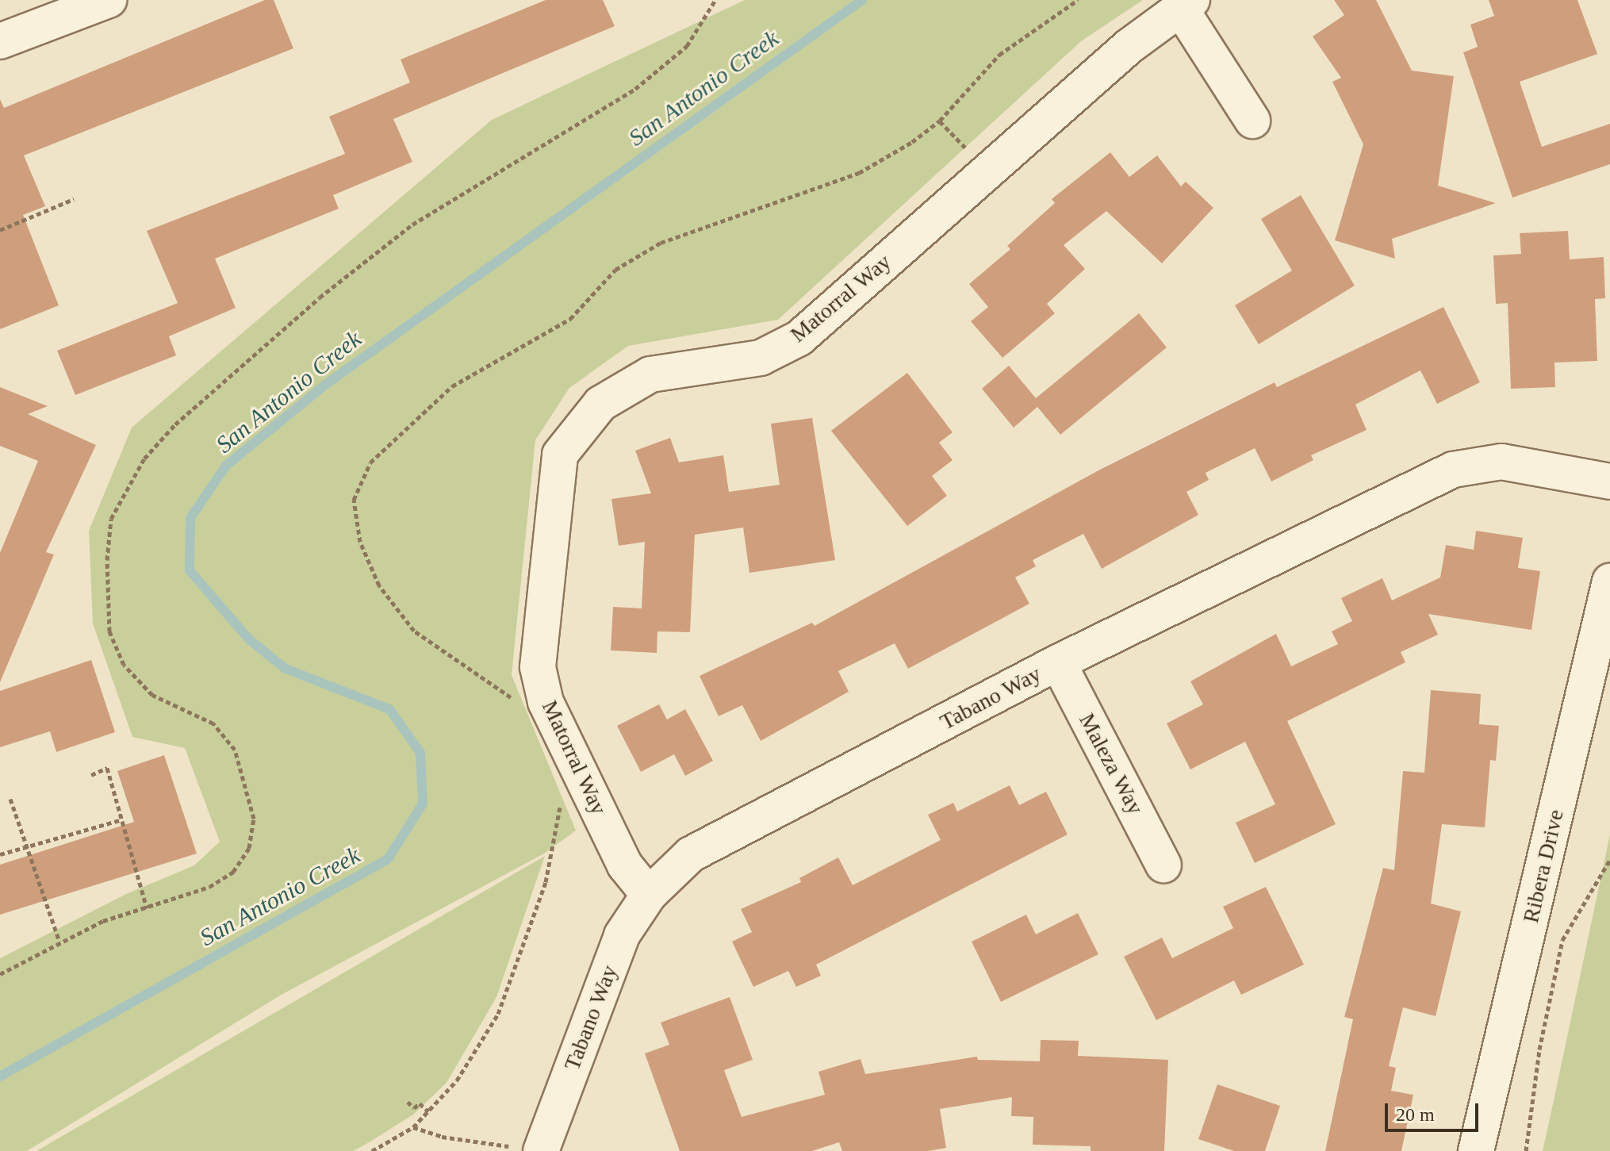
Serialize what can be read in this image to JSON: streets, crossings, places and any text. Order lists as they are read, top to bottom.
{
  "streets": {
    "street": [
      "Matorral Way",
      "Tabano Way",
      "Maleza Way",
      "Ribera Drive"
    ]
  },
  "crossings": [
    ["Matorral Way", "Tabano Way"],
    ["Tabano Way", "Maleza Way"]
  ],
  "water": ["San Antonio Creek"],
  "scale_bar": "20 m"
}
